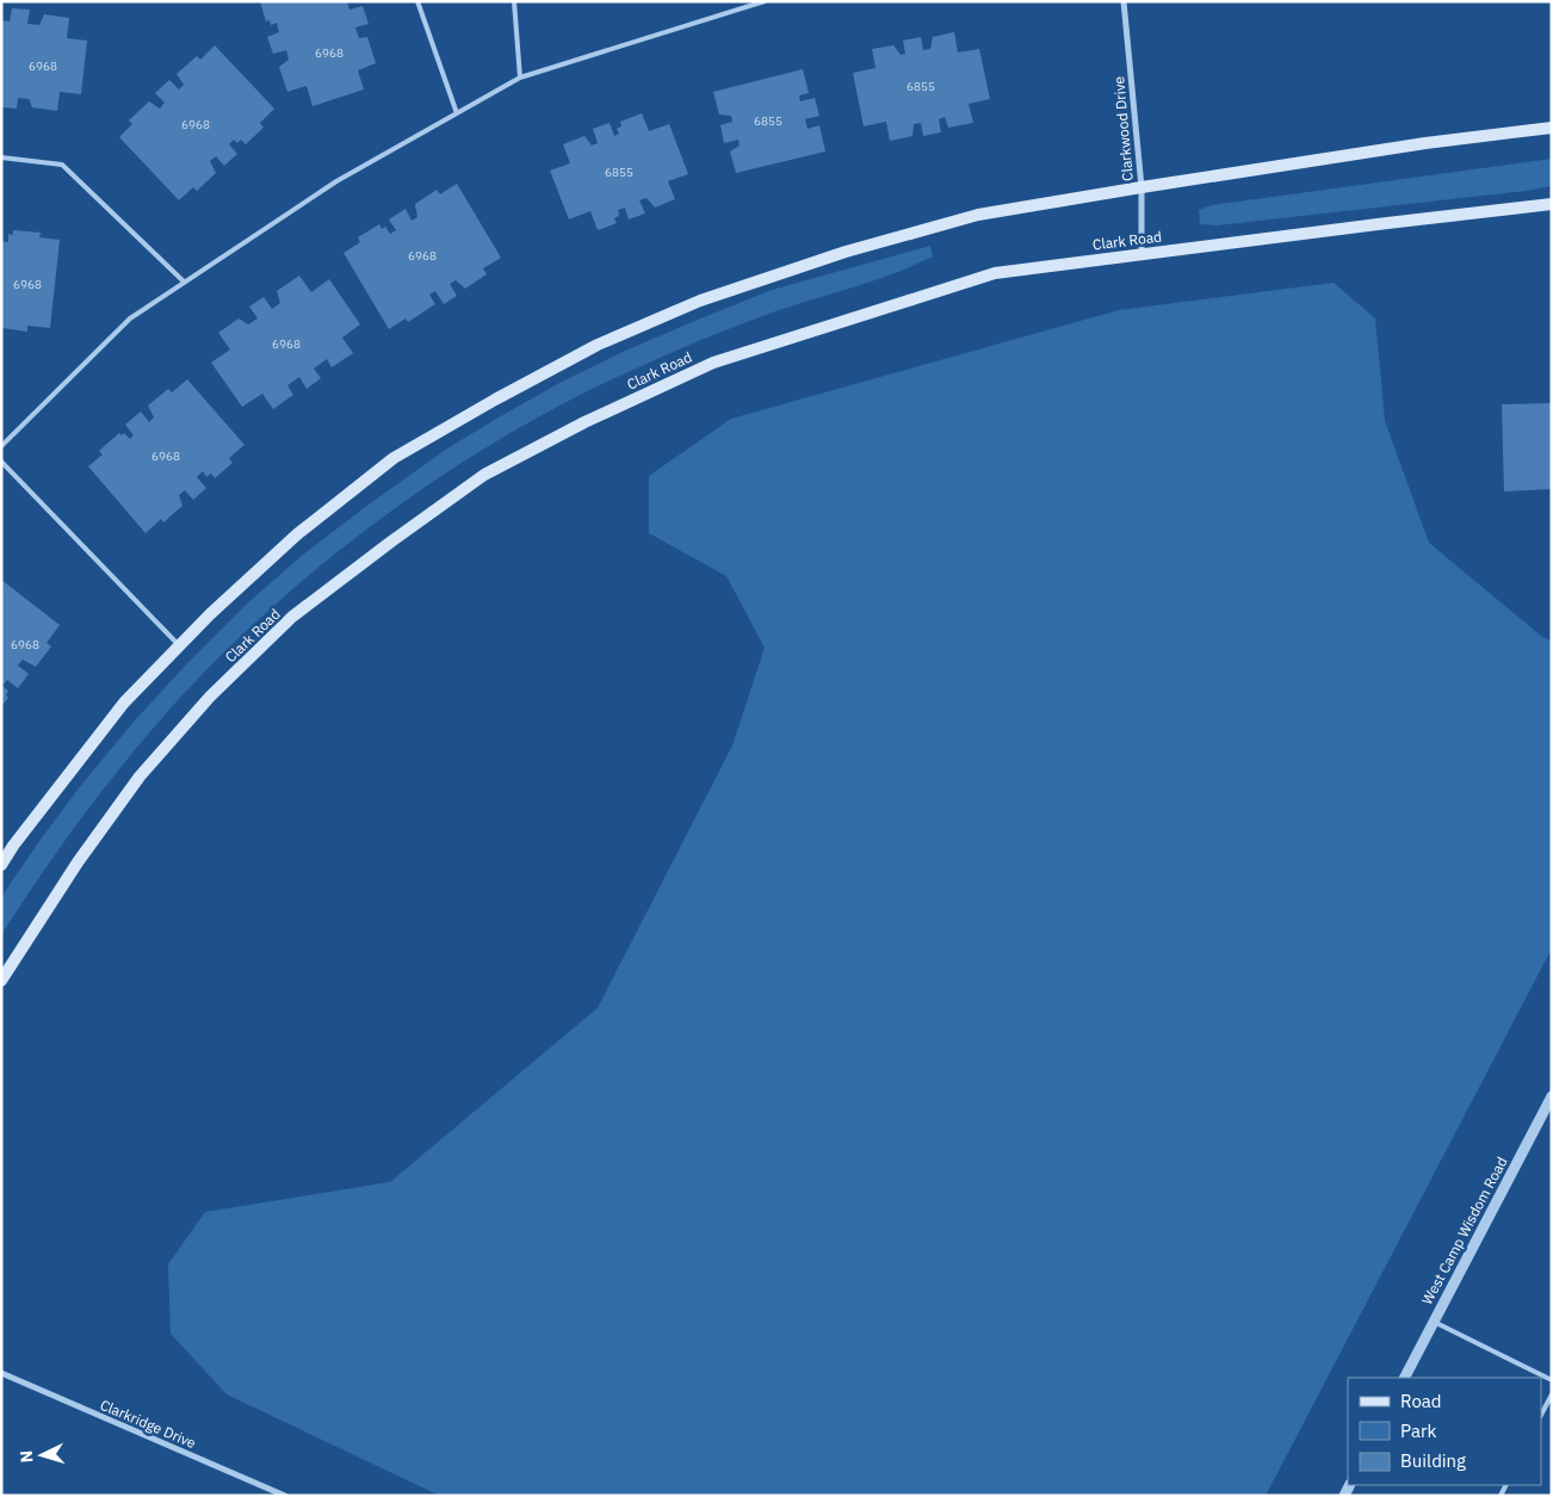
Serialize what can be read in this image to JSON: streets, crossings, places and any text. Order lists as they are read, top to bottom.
{
  "streets": {
    "main road": ["Clark Road"],
    "street": ["Clarkwood Drive", "West Camp Wisdom Road", "Clarkridge Drive"]
  },
  "crossings": [
    ["Clarkwood Drive", "Clark Road"]
  ],
  "house_numbers": [
    "6968",
    "6968",
    "6855",
    "6855",
    "6968",
    "6855",
    "6968",
    "6968",
    "6968",
    "6968",
    "6968"
  ],
  "legend": ["Road", "Park", "Building"],
  "north": "left"
}
